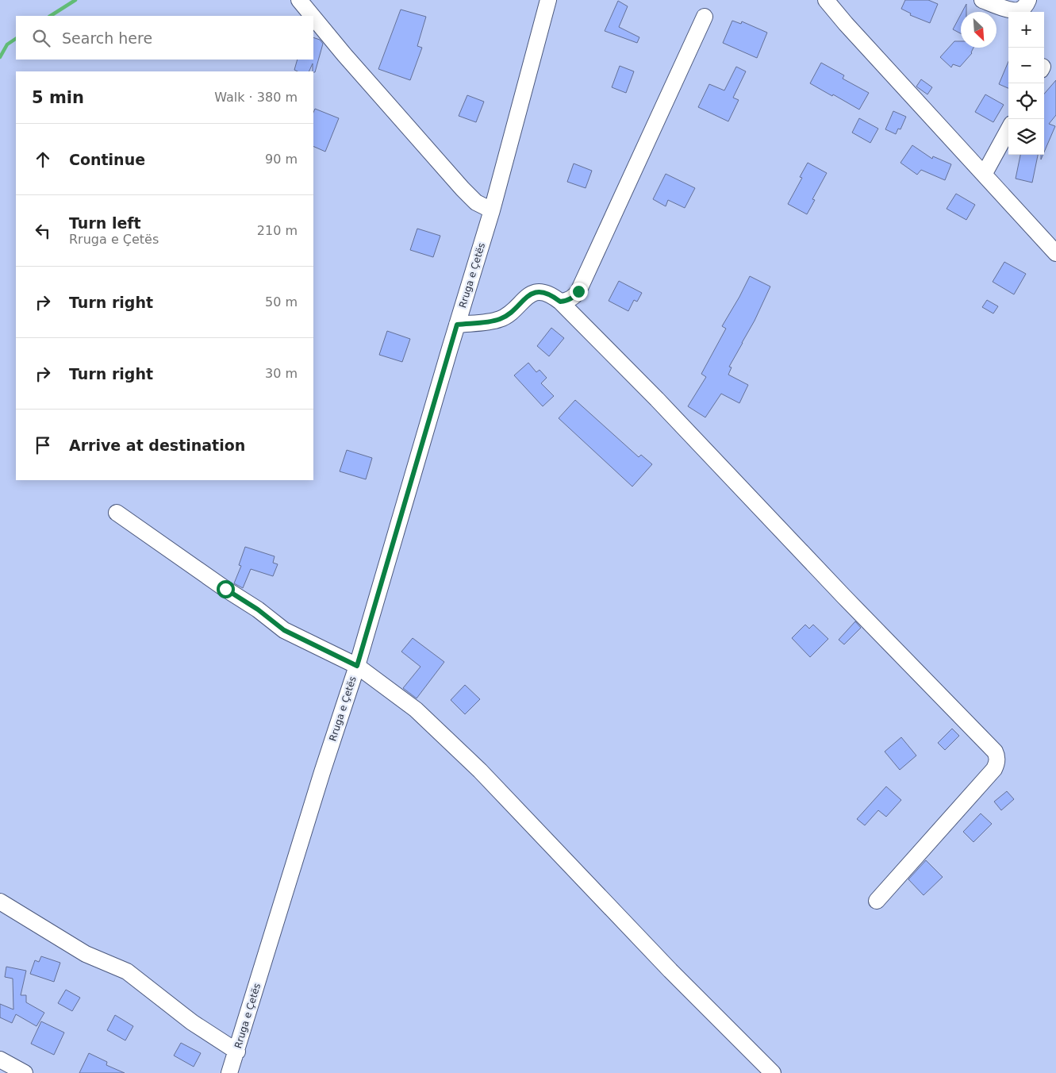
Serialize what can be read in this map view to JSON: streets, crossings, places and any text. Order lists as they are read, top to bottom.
{
  "streets": {
    "street": ["Rruga e Çetës"]
  },
  "north": "bottom right",
  "page": {
    "map_buttons": ["+", "−"],
    "search": "Search here",
    "heading": ["5 min", "Walk · 380 m"],
    "list": [
      ["Continue", "90 m"],
      ["Turn left", "Rruga e Çetës", "210 m"],
      ["Turn right", "50 m"],
      ["Turn right", "30 m"],
      "Arrive at destination"
    ]
  }
}
